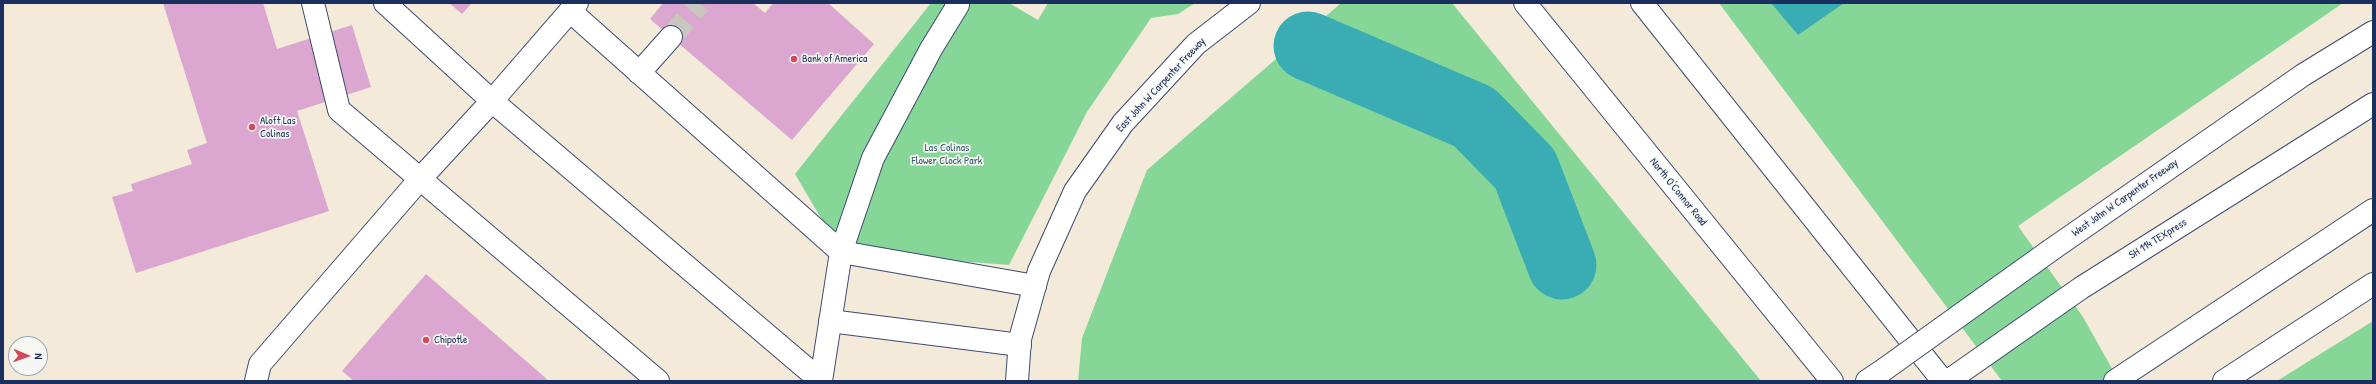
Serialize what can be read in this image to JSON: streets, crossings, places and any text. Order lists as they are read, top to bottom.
{
  "streets": {
    "main road": [
      "East John W Carpenter Freeway",
      "North O'Connor Road",
      "West John W Carpenter Freeway",
      "SH 114 TEXpress"
    ]
  },
  "parks": ["Las Colinas Flower Clock Park"],
  "places": ["Bank of America", "Aloft Las Colinas", "Chipotle"],
  "north": "right"
}
